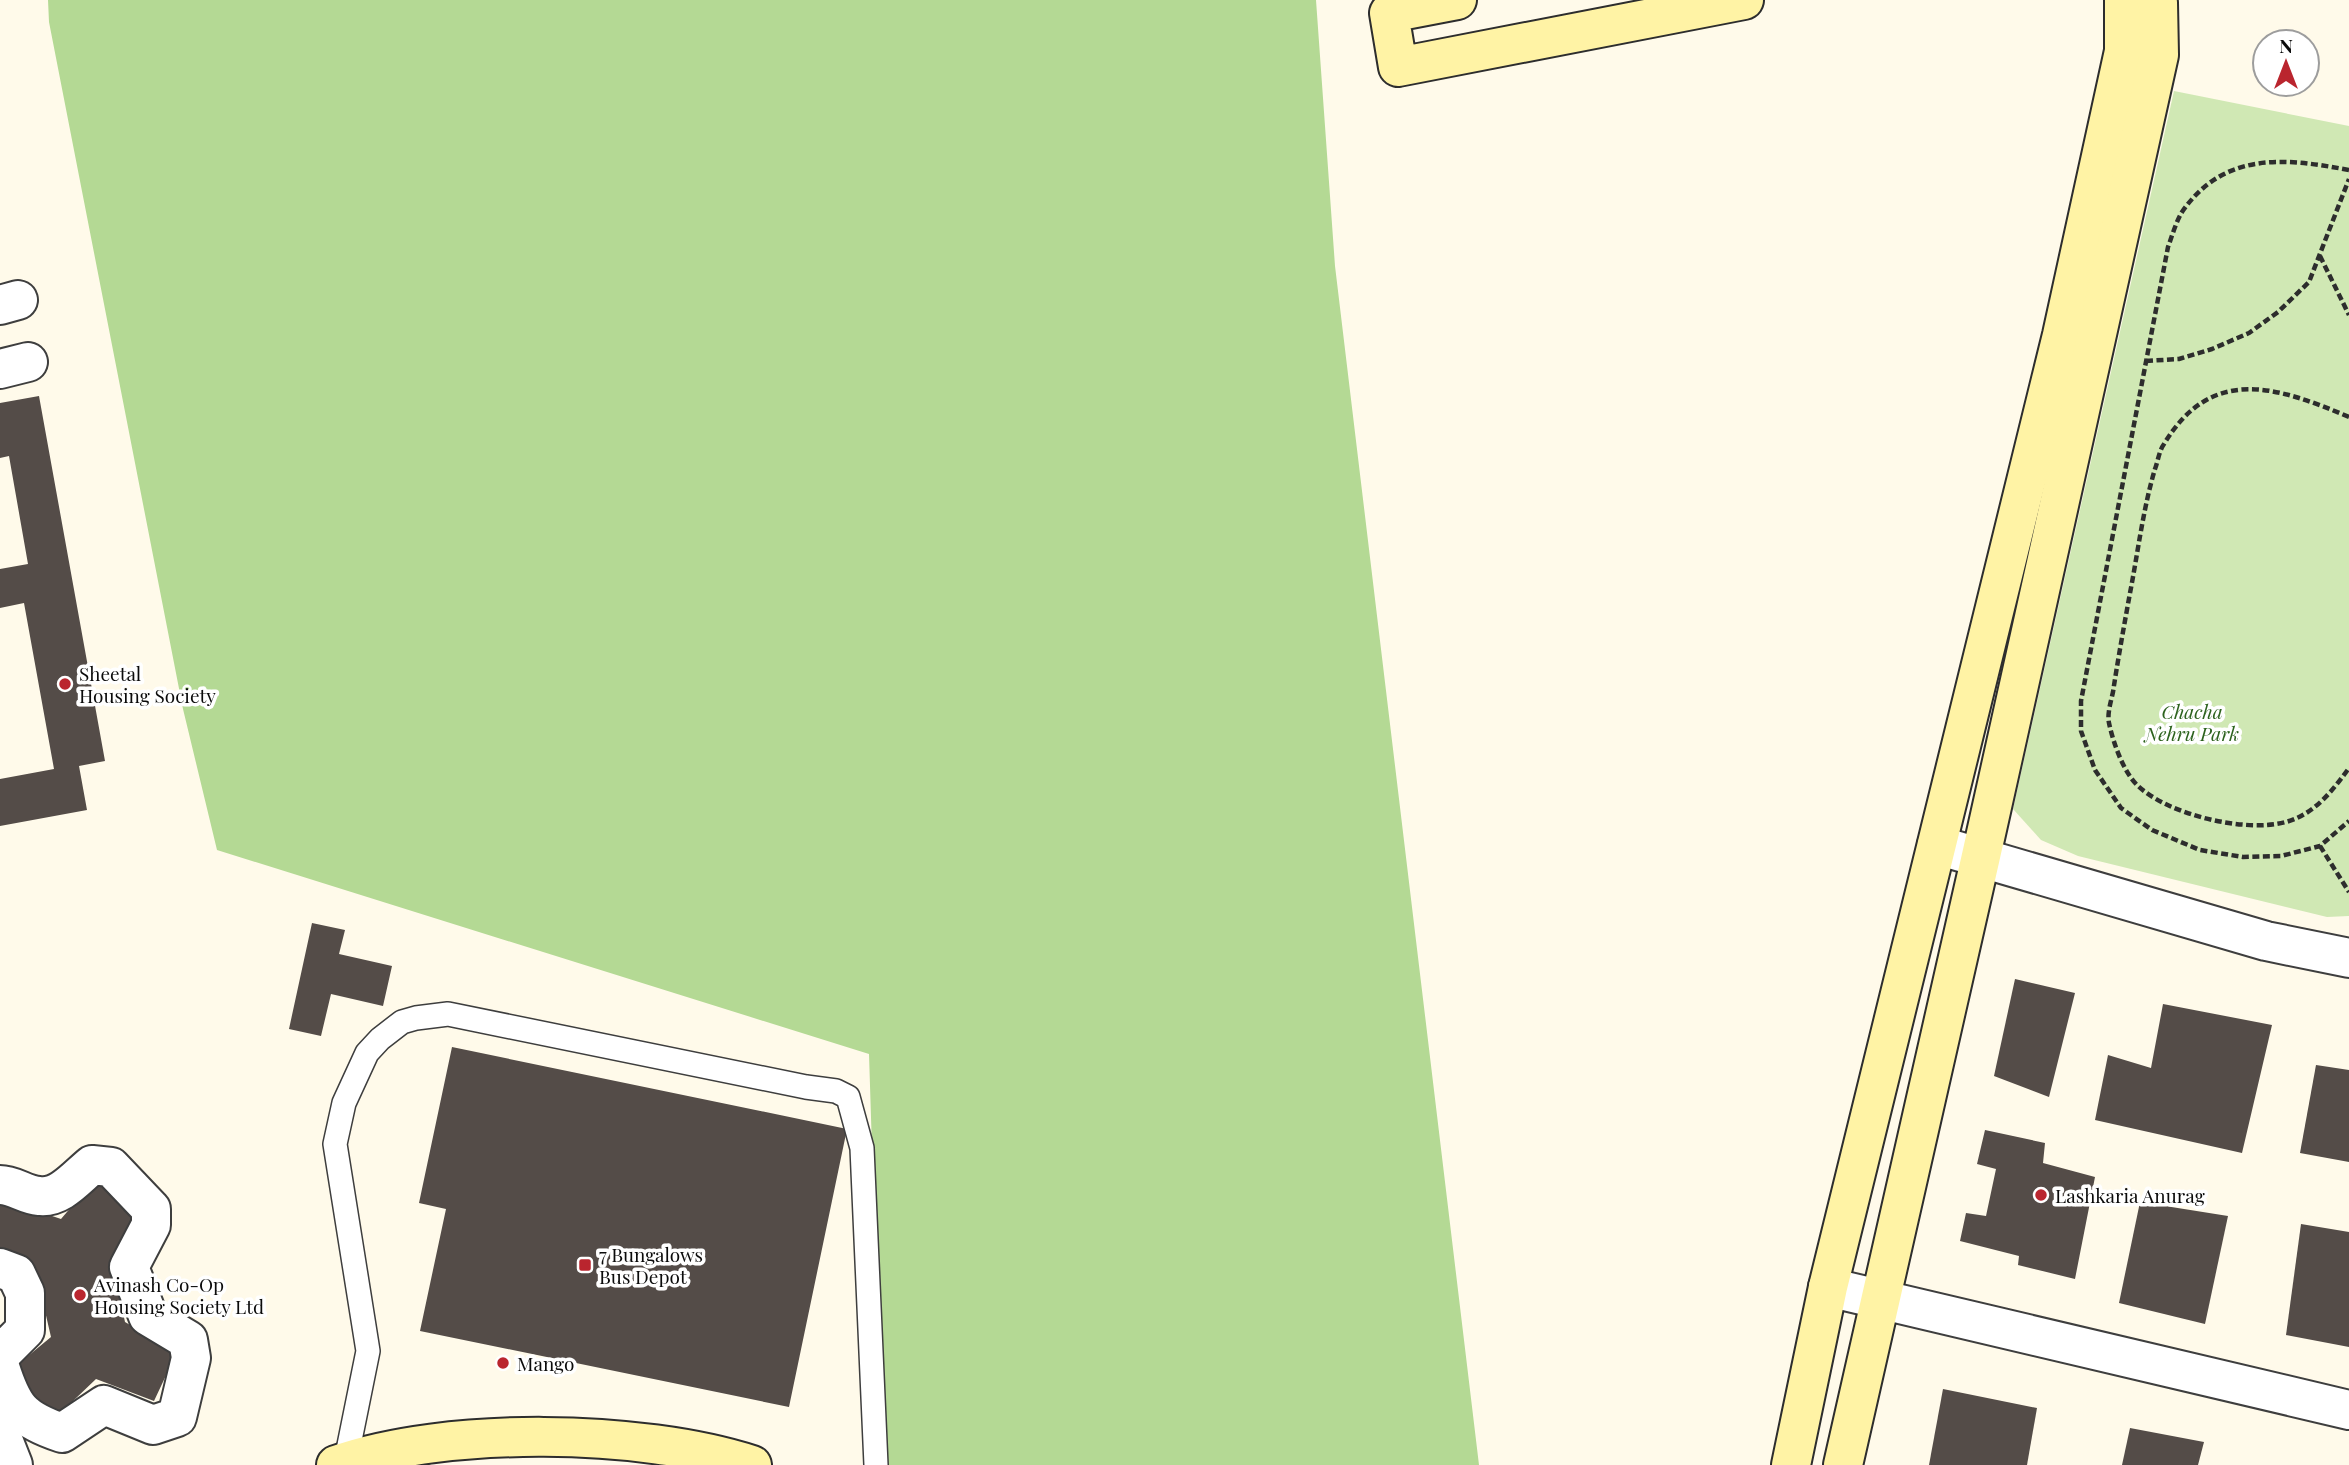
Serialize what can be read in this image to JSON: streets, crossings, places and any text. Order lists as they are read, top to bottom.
{
  "parks": ["Chacha Nehru Park"],
  "places": {
    "other": [
      "Sheetal Housing Society",
      "Lashkaria Anurag",
      "Avinash Co-Op Housing Society Ltd",
      "Mango"
    ],
    "transit": ["7 Bungalows Bus Depot"]
  },
  "north": "top"
}
